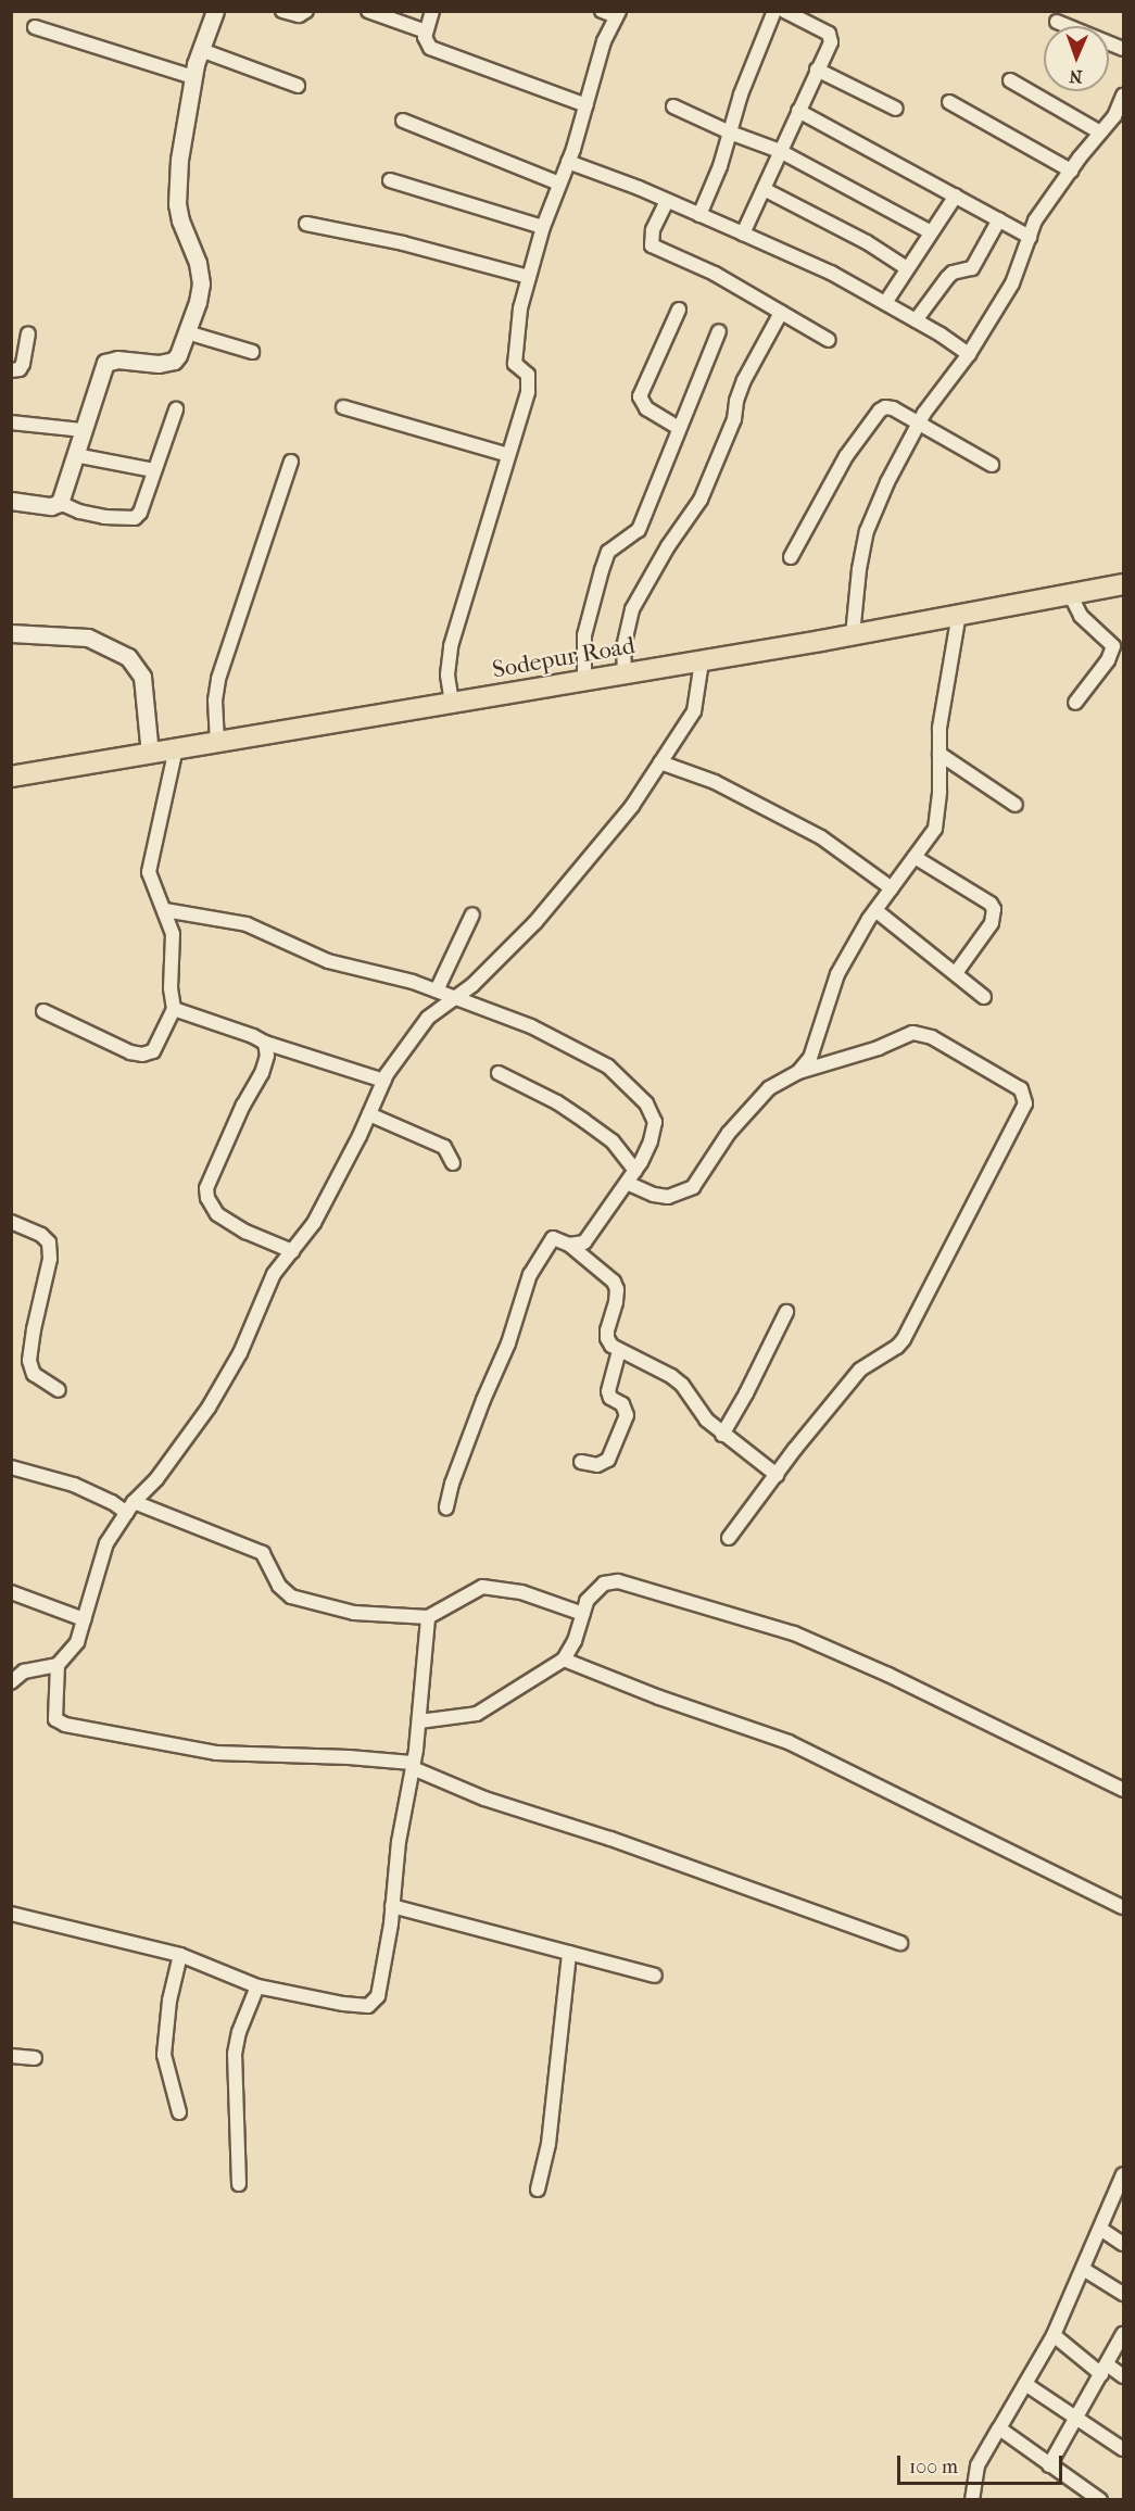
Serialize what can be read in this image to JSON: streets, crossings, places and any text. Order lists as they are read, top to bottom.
{
  "streets": {
    "main road": ["Sodepur Road"]
  },
  "scale_bar": "100 m",
  "north": "bottom"
}
